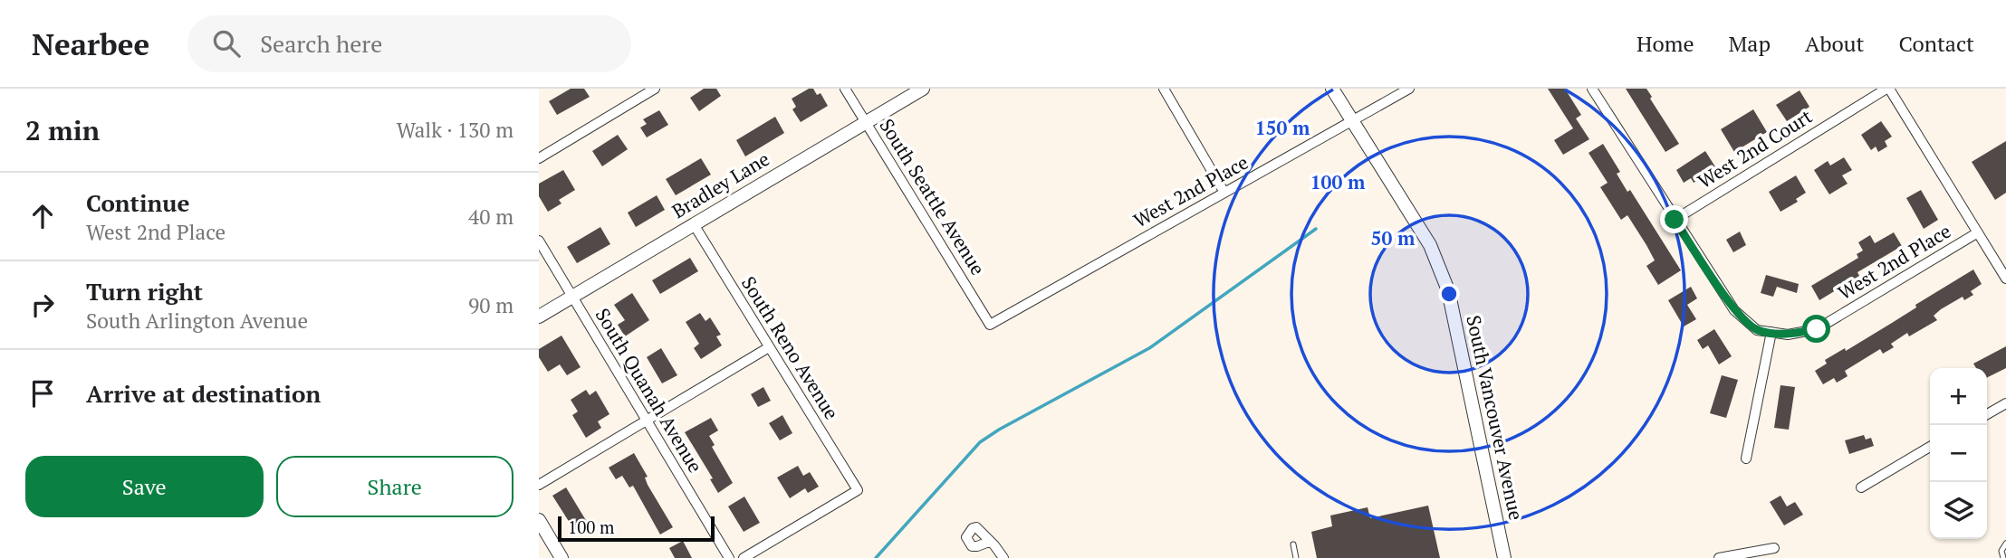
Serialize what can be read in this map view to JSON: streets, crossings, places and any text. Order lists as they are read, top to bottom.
{
  "streets": {
    "street": [
      "West 2nd Court",
      "Bradley Lane",
      "West 2nd Place",
      "South Seattle Avenue",
      "South Reno Avenue",
      "South Quanah Avenue",
      "South Vancouver Avenue"
    ]
  },
  "crossings": [
    ["West 2nd Court", "West 2nd Place"],
    ["Bradley Lane", "South Seattle Avenue"],
    ["Bradley Lane", "South Reno Avenue"],
    ["Bradley Lane", "South Quanah Avenue"],
    ["West 2nd Place", "South Seattle Avenue"],
    ["West 2nd Place", "South Vancouver Avenue"]
  ],
  "scale_bar": "100 m",
  "page": {
    "header": "Nearbee",
    "search": "Search here",
    "nav": [
      "Home",
      "Map",
      "About",
      "Contact"
    ],
    "heading": ["2 min", "Walk · 130 m"],
    "list": [
      ["Continue", "West 2nd Place", "40 m"],
      ["Turn right", "South Arlington Avenue", "90 m"],
      "Arrive at destination"
    ],
    "map_buttons": ["+", "−"],
    "buttons": ["Save", "Share"],
    "scale": "100 m"
  },
  "rings": ["150 m", "100 m", "50 m"]
}
